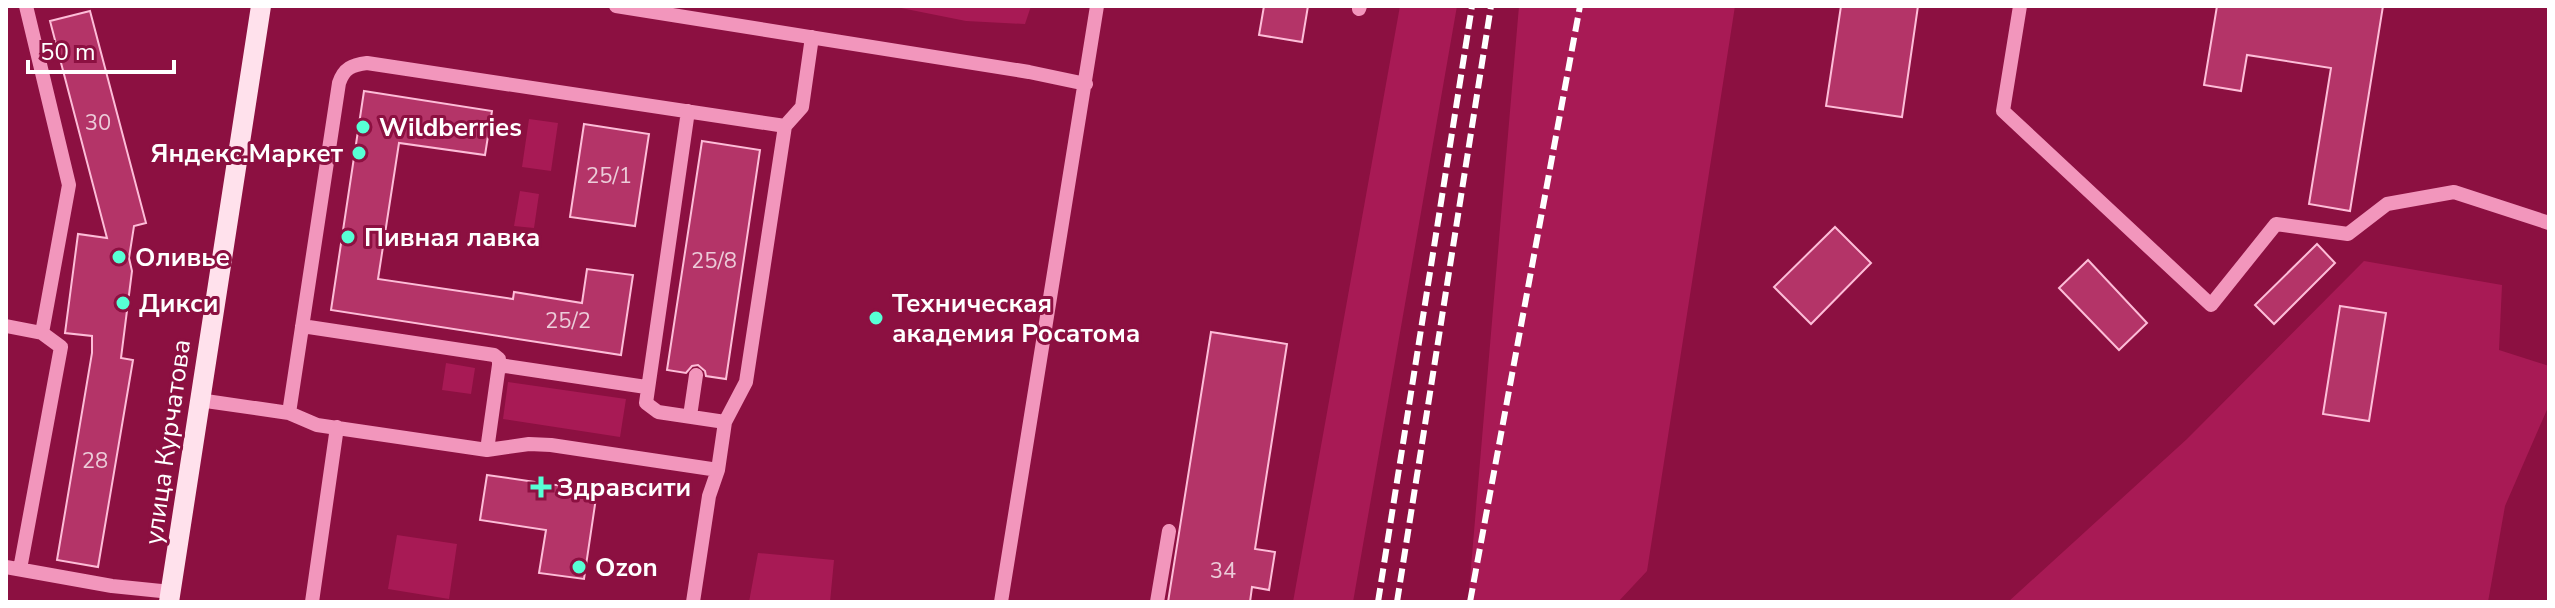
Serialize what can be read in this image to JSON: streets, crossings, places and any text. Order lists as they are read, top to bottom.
{
  "streets": {
    "main road": ["улица Курчатова"]
  },
  "places": {
    "other": [
      "Wildberries",
      "Яндекс.Маркет",
      "Пивная лавка",
      "Оливье",
      "Дикси",
      "Техническая академия Росатома",
      "Ozon"
    ],
    "health": ["Здравсити"]
  },
  "house_numbers": [
    "30",
    "25/1",
    "25/8",
    "25/2",
    "28",
    "34"
  ],
  "scale_bar": "50 m"
}
